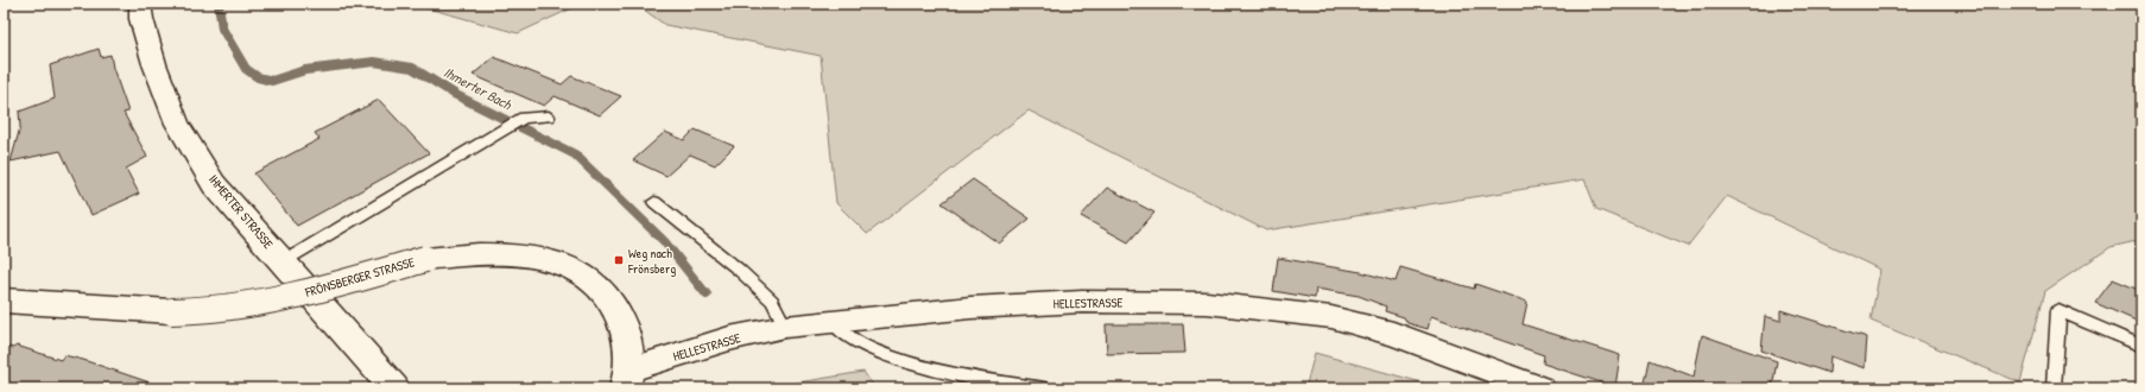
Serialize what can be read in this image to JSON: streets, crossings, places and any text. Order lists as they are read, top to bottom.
{
  "streets": {
    "main road": ["IHMERTER STRASSE", "FRÖNSBERGER STRASSE"],
    "street": ["HELLESTRASSE"]
  },
  "crossings": [
    ["FRÖNSBERGER STRASSE", "HELLESTRASSE"]
  ],
  "water": ["Ihmerter Bach"],
  "places": {
    "transit": ["Weg nach Frönsberg"]
  }
}
